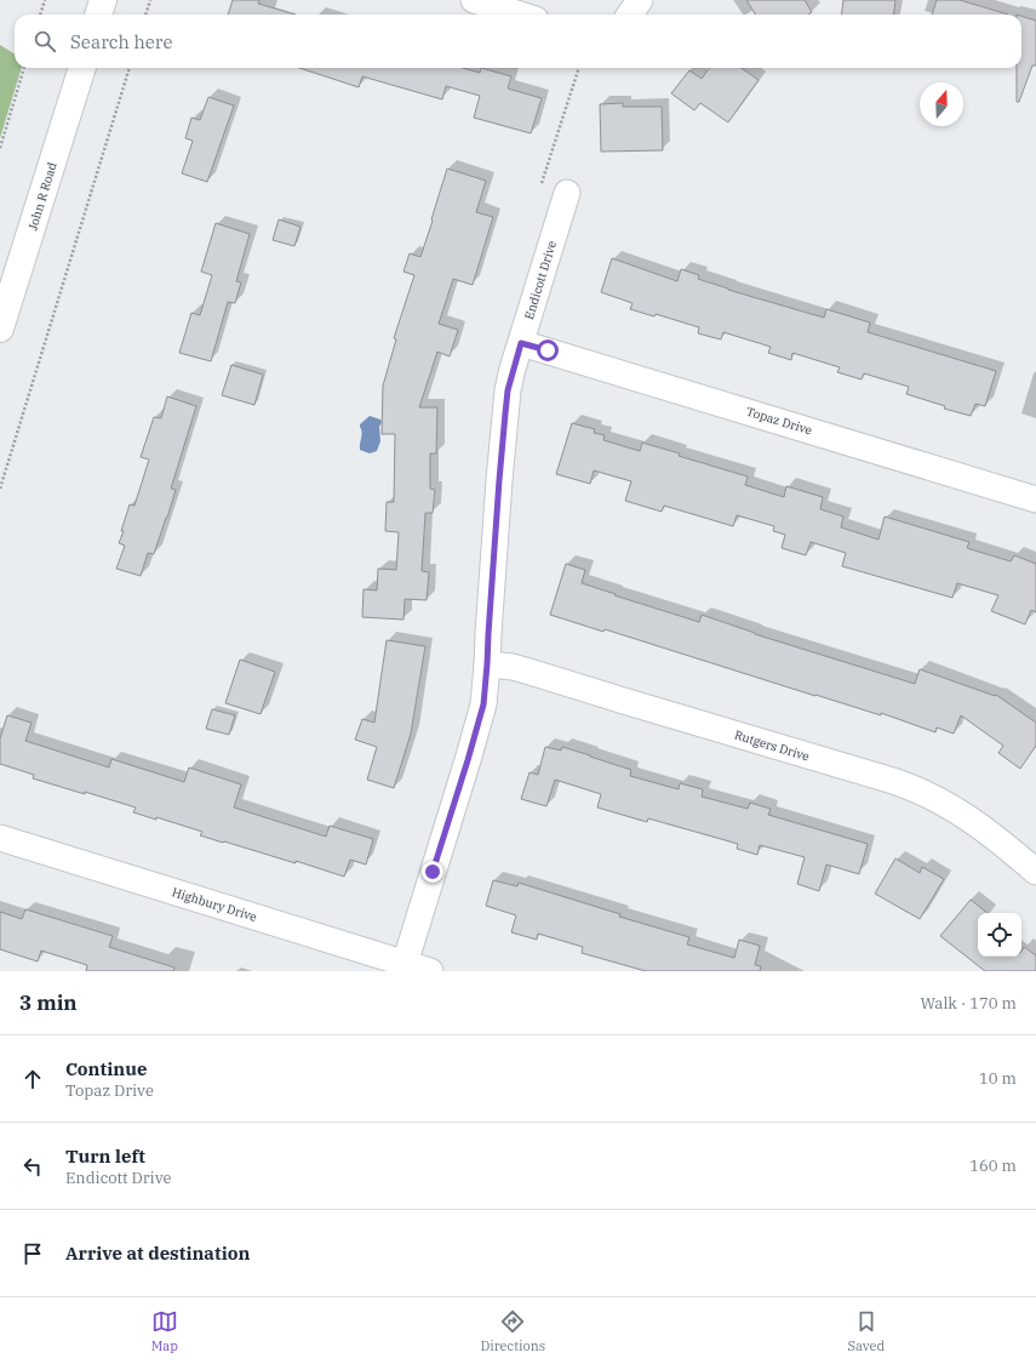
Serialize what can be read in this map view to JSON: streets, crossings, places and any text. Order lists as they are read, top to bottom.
{
  "streets": {
    "main road": ["John R Road"],
    "street": [
      "Endicott Drive",
      "Topaz Drive",
      "Rutgers Drive",
      "Highbury Drive"
    ]
  },
  "crossings": [
    ["Endicott Drive", "Topaz Drive"],
    ["Endicott Drive", "Rutgers Drive"],
    ["Endicott Drive", "Highbury Drive"]
  ],
  "north": "top",
  "page": {
    "search": "Search here",
    "heading": ["3 min", "Walk · 170 m"],
    "list": [
      ["Continue", "Topaz Drive", "10 m"],
      ["Turn left", "Endicott Drive", "160 m"],
      "Arrive at destination"
    ],
    "nav": ["Map", "Directions", "Saved"]
  }
}
